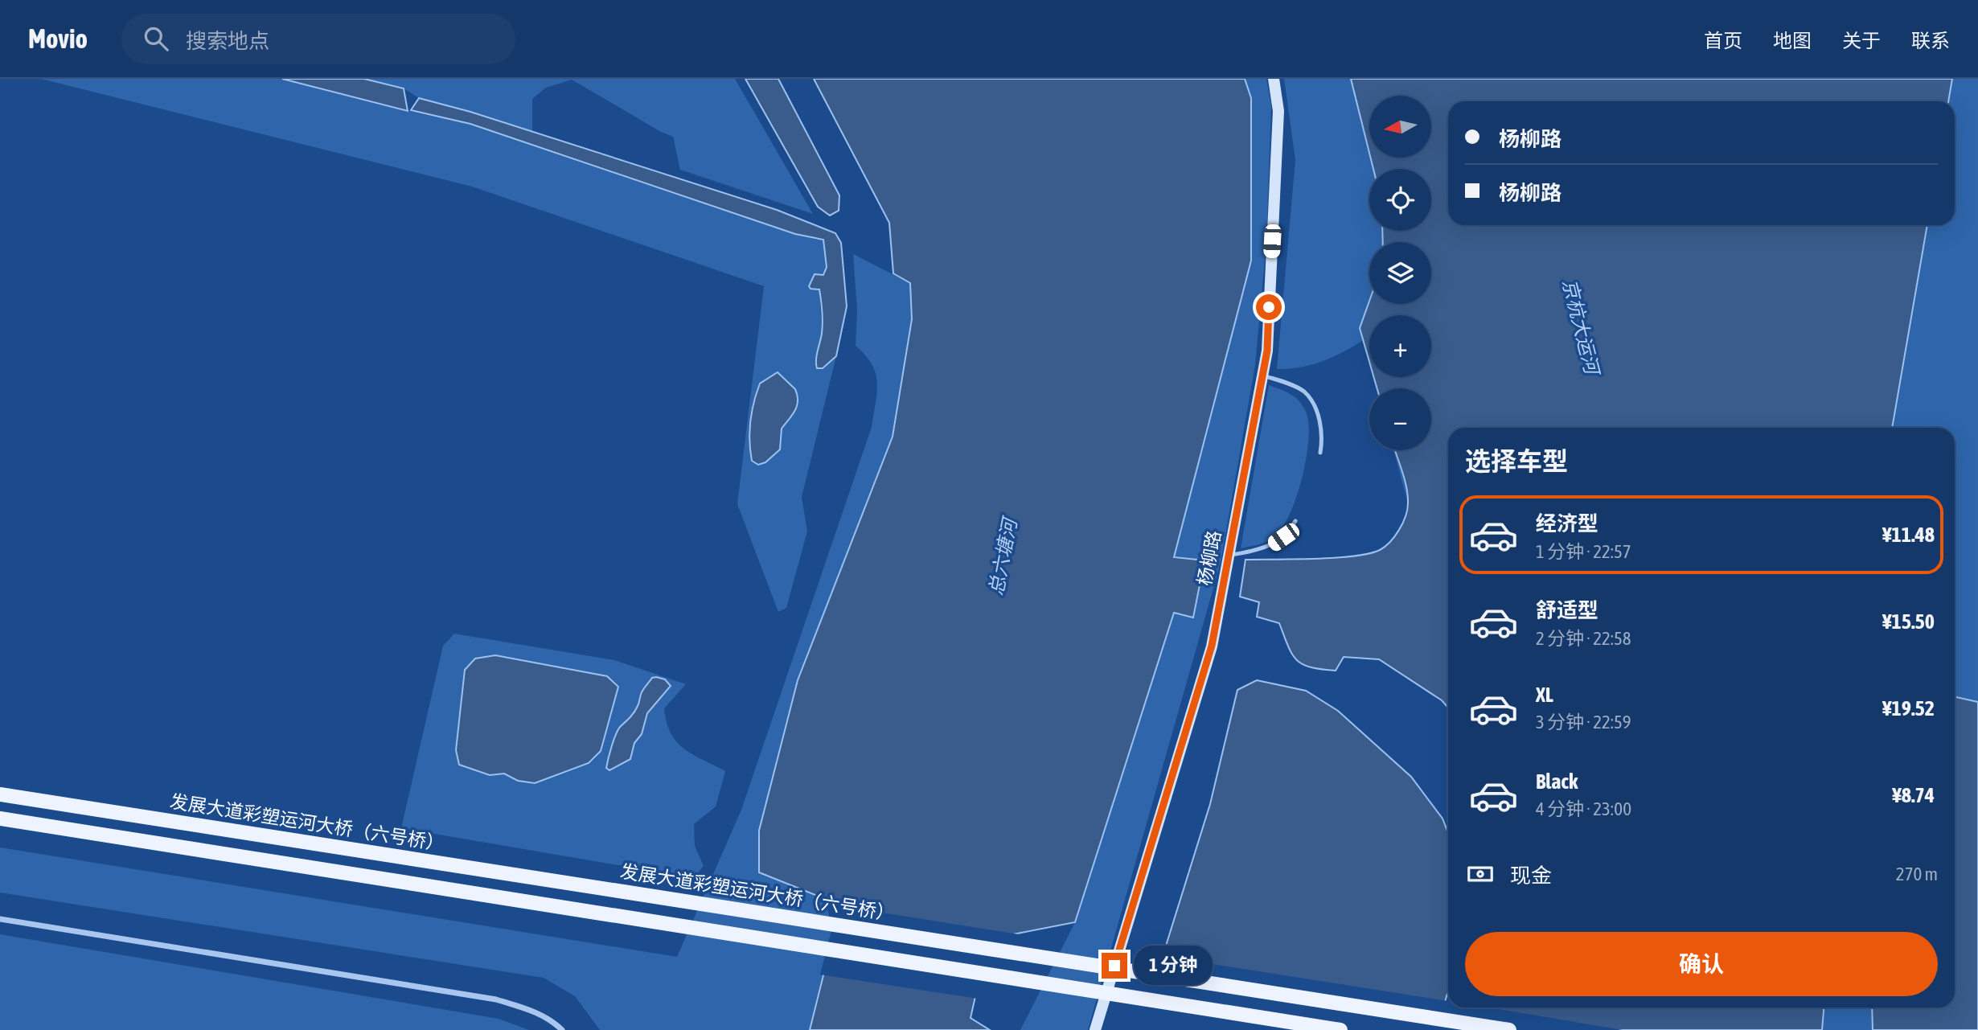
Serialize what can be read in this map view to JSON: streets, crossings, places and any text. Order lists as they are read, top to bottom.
{
  "streets": {
    "main road": ["发展大道彩塑运河大桥（六号桥）"],
    "street": ["杨柳路"]
  },
  "water": ["京杭大运河", "总六塘河"],
  "north": "left",
  "page": {
    "header": "Movio",
    "search": "搜索地点",
    "nav": [
      "首页",
      "地图",
      "关于",
      "联系"
    ],
    "map_buttons": ["+", "−"],
    "banner": ["杨柳路", "杨柳路"],
    "heading": "选择车型",
    "list": [
      {
        "name": "经济型",
        "note": "1 分钟 · 22:57",
        "value": "¥11.48"
      },
      {
        "name": "舒适型",
        "note": "2 分钟 · 22:58",
        "value": "¥15.50"
      },
      {
        "name": "XL",
        "note": "3 分钟 · 22:59",
        "value": "¥19.52"
      },
      {
        "name": "Black",
        "note": "4 分钟 · 23:00",
        "value": "¥8.74"
      }
    ],
    "pay": ["现金", "270 m"],
    "buttons": "确认",
    "bubble": "1 分钟"
  }
}
